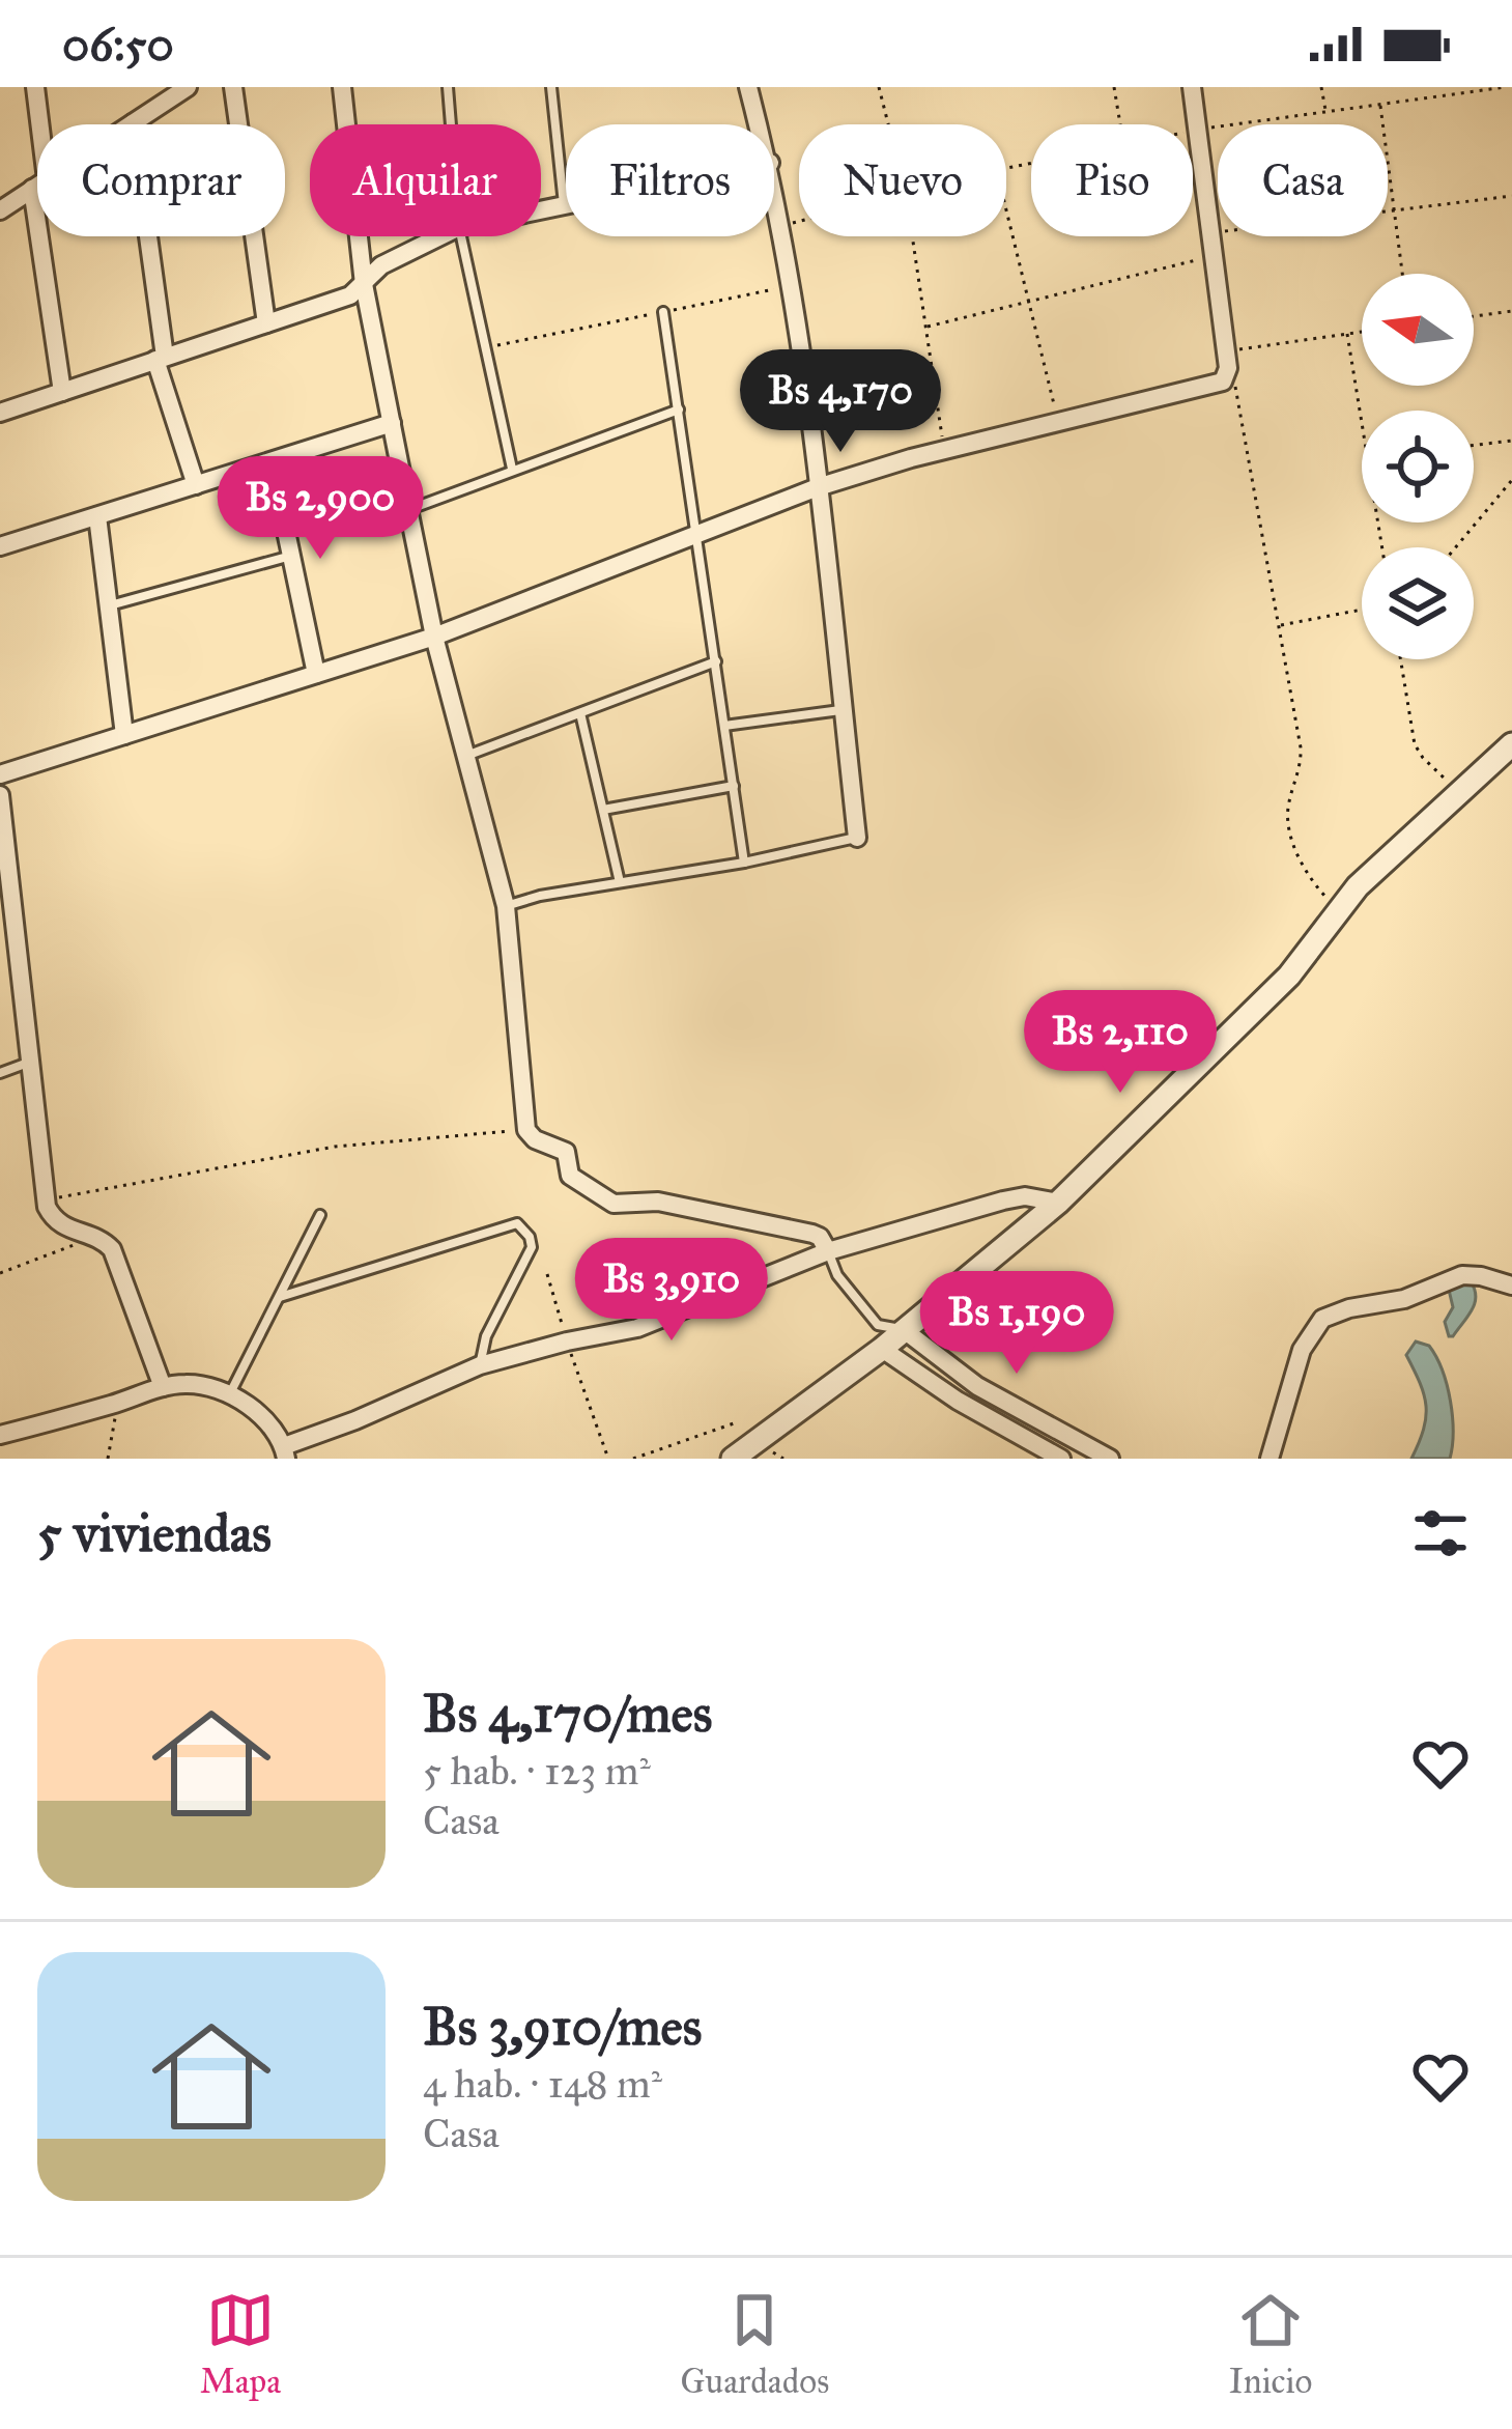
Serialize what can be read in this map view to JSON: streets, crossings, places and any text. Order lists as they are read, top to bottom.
{
  "north": "left",
  "page": {
    "status": "06:50",
    "chip": [
      "Comprar",
      "Alquilar",
      "Filtros",
      "Nuevo",
      "Piso",
      "Casa"
    ],
    "price": [
      "Bs 4,170",
      "Bs 2,900",
      "Bs 2,110",
      "Bs 3,910",
      "Bs 1,190"
    ],
    "heading": "5 viviendas",
    "list": [
      {
        "name": "Bs 4,170/mes",
        "note": "5 hab. · 123 m² · Casa"
      },
      {
        "name": "Bs 3,910/mes",
        "note": "4 hab. · 148 m² · Casa"
      }
    ],
    "tabs": ["Mapa", "Guardados", "Inicio"]
  }
}
